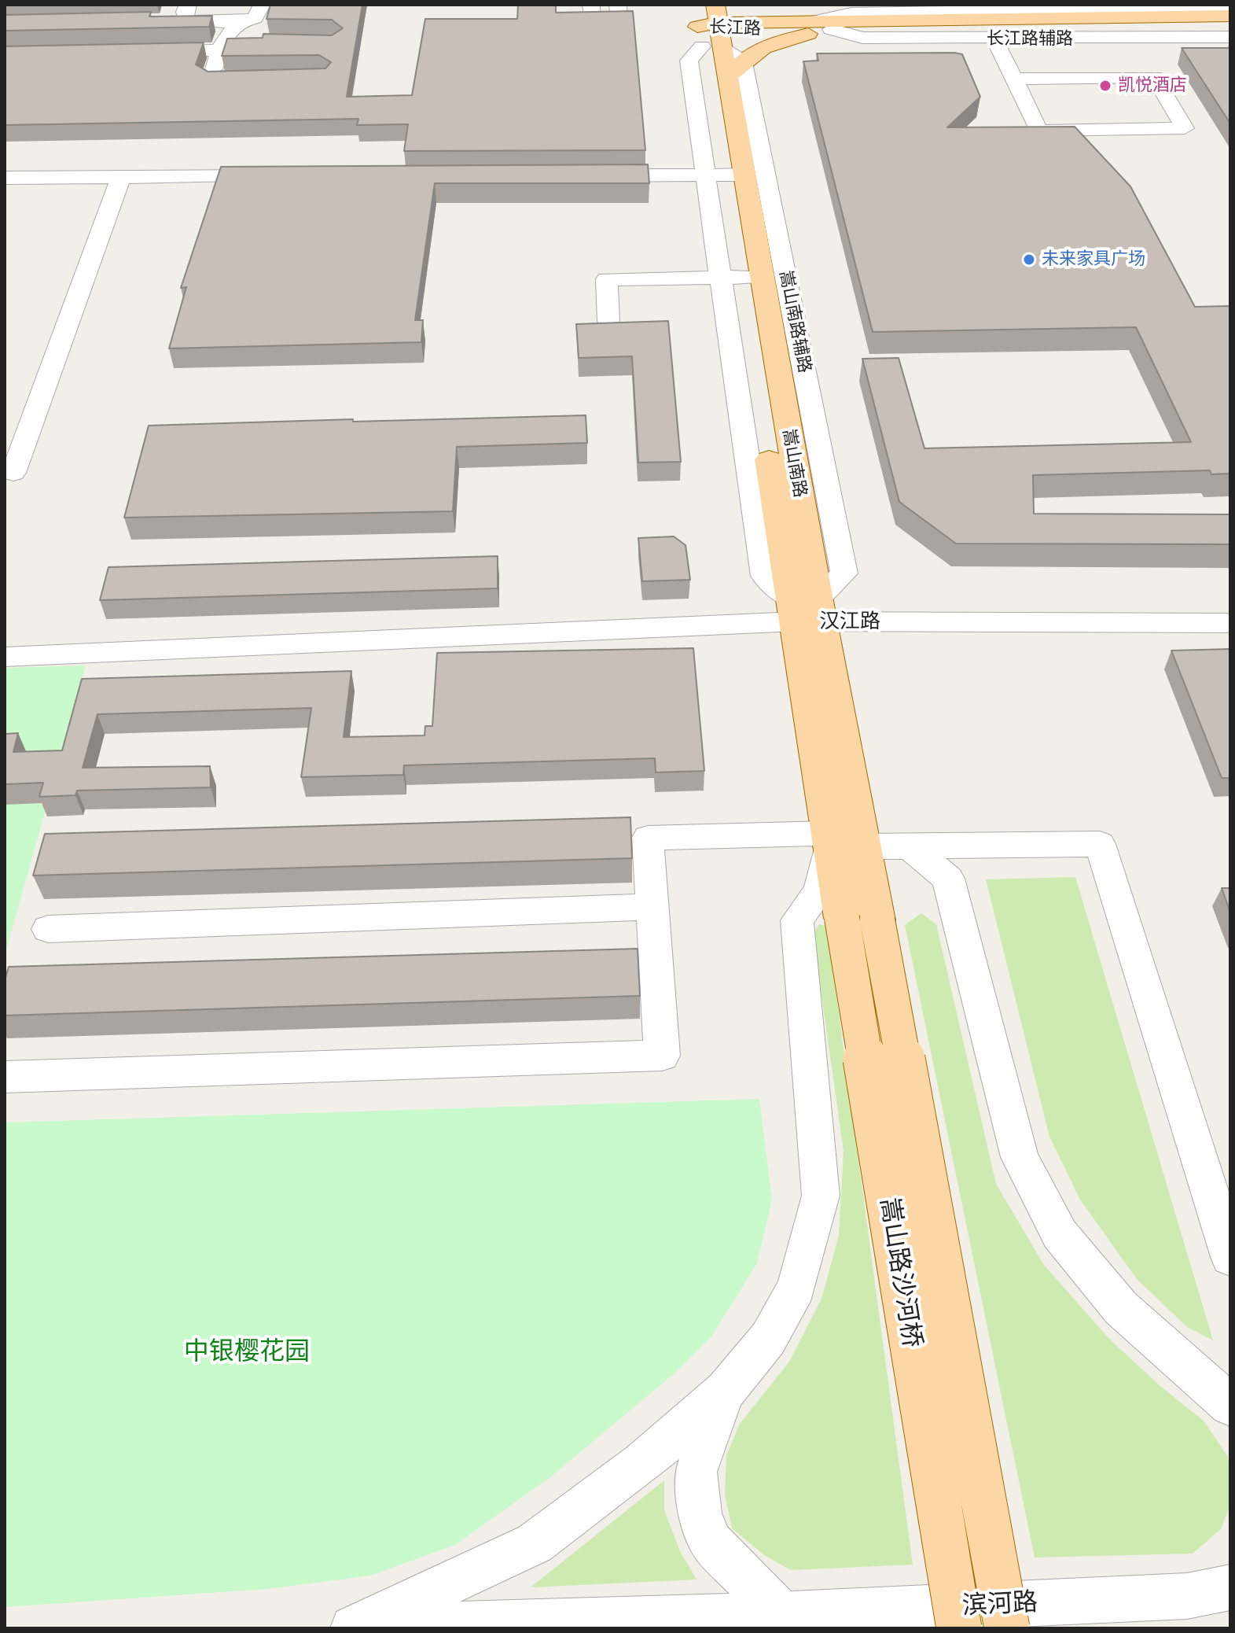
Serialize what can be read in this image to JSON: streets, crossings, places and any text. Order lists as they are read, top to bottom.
{
  "streets": {
    "main road": ["长江路", "嵩山南路", "嵩山路沙河桥"],
    "street": [
      "长江路辅路",
      "嵩山南路辅路",
      "汉江路",
      "滨河路"
    ]
  },
  "crossings": [
    ["长江路", "长江路辅路"],
    ["长江路", "嵩山南路"],
    ["嵩山南路辅路", "嵩山南路"],
    ["嵩山南路辅路", "汉江路"],
    ["嵩山南路", "汉江路"],
    ["嵩山南路", "嵩山路沙河桥"]
  ],
  "parks": ["中银樱花园"],
  "places": ["凯悦酒店", "未来家具广场"]
}
